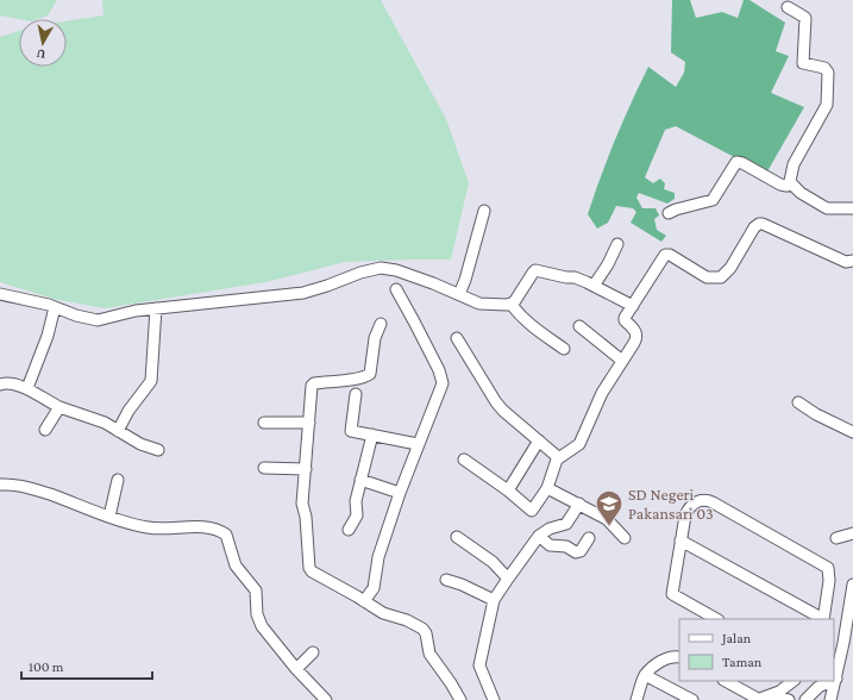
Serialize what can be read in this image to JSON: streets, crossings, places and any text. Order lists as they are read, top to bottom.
{
  "places": {
    "school or university": ["SD Negeri Pakansari 03"]
  },
  "legend": ["Jalan", "Taman"],
  "scale_bar": "100 m",
  "north": "bottom"
}
